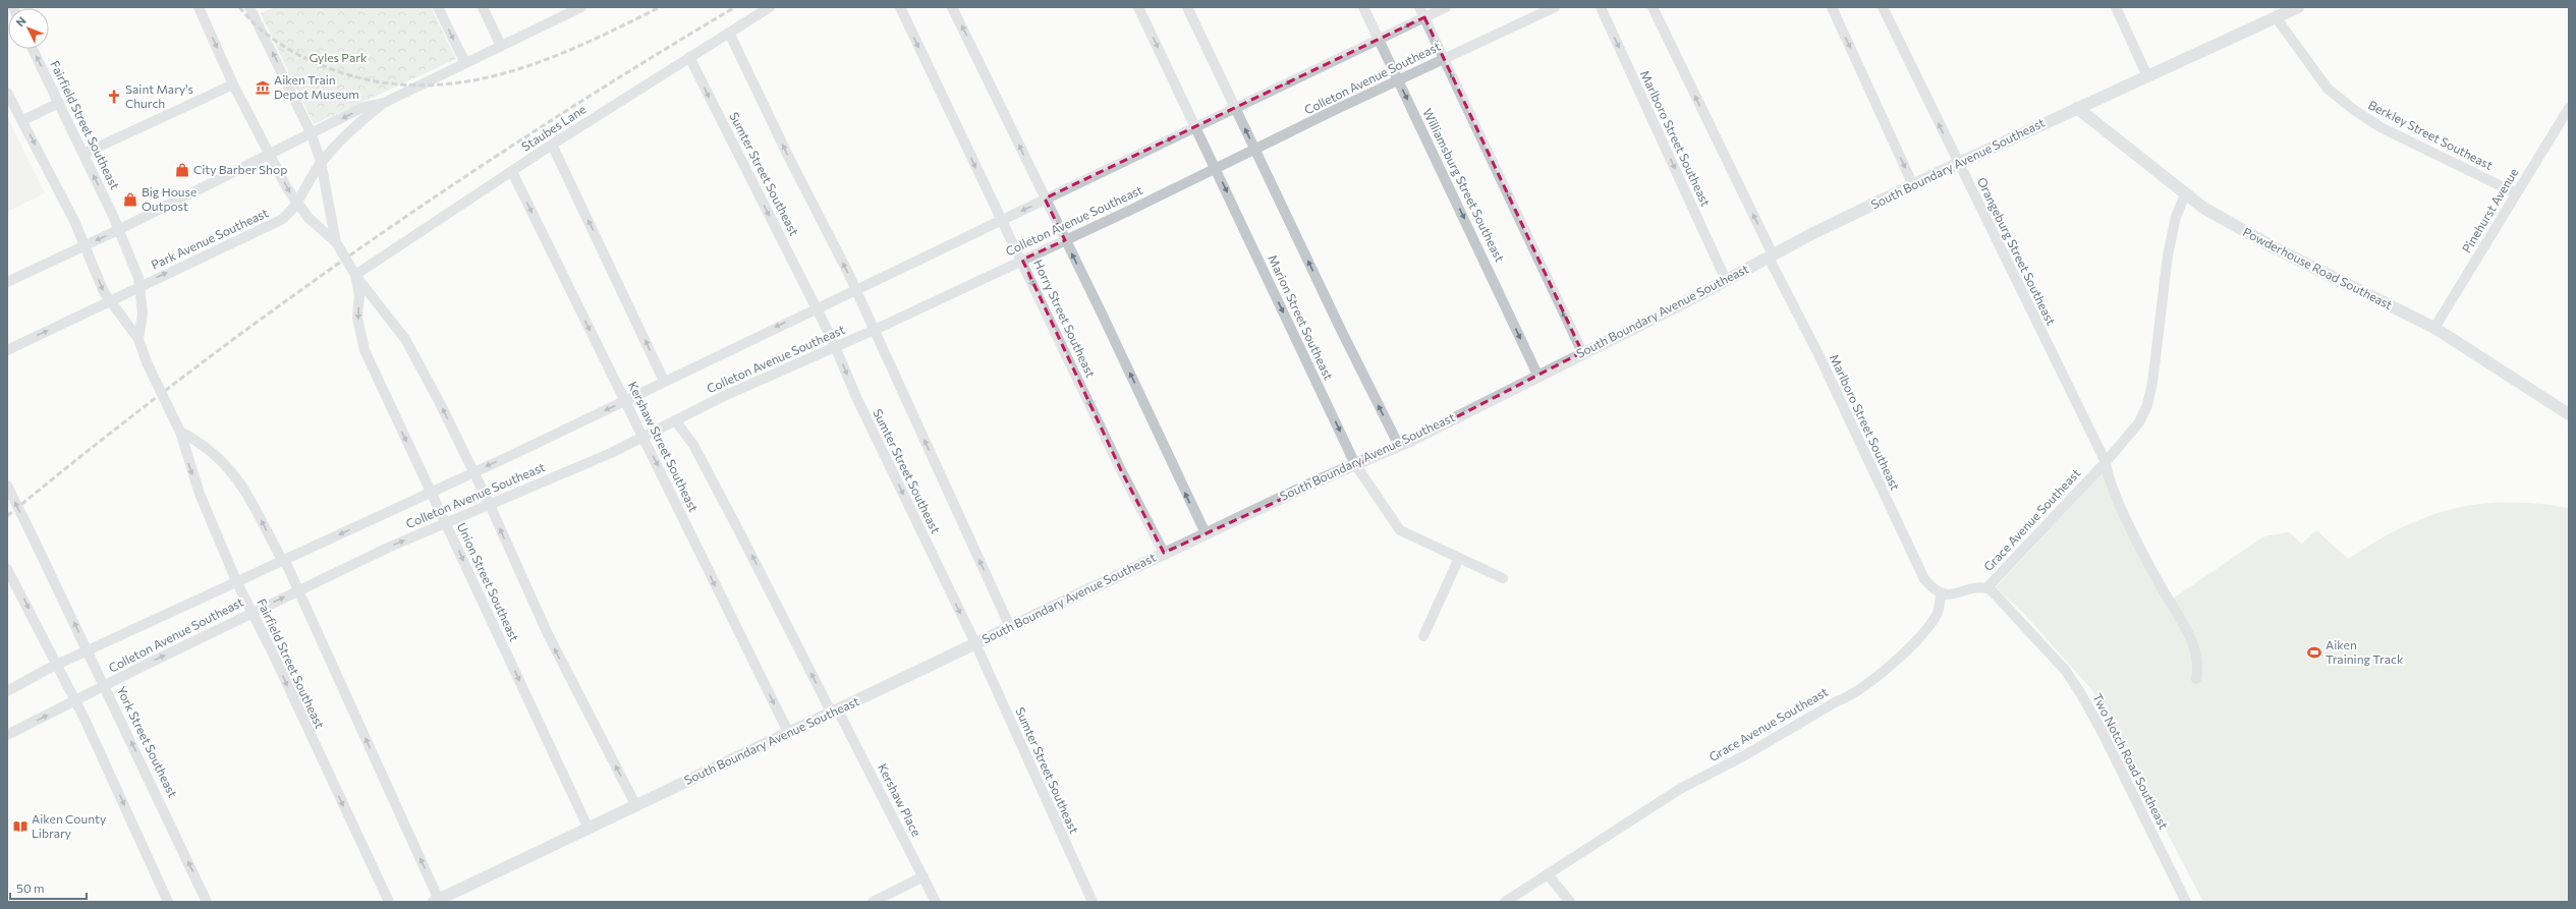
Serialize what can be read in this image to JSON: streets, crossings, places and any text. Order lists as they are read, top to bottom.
{
  "streets": {
    "street": [
      "Colleton Avenue Southeast",
      "Fairfield Street Southeast",
      "Staubes Lane",
      "Berkley Street Southeast",
      "Marlboro Street Southeast",
      "South Boundary Avenue Southeast",
      "Sumter Street Southeast",
      "Williamsburg Street Southeast",
      "Pinehurst Avenue",
      "Park Avenue Southeast",
      "Orangeburg Street Southeast",
      "Powderhouse Road Southeast",
      "Marion Street Southeast",
      "Horry Street Southeast",
      "Kershaw Street Southeast",
      "Grace Avenue Southeast",
      "Union Street Southeast",
      "York Street Southeast",
      "Two Notch Road Southeast",
      "Kershaw Place"
    ]
  },
  "crossings": [
    ["Colleton Avenue Southeast", "Fairfield Street Southeast"],
    ["Colleton Avenue Southeast", "Sumter Street Southeast"],
    ["Colleton Avenue Southeast", "Williamsburg Street Southeast"],
    ["Colleton Avenue Southeast", "Marion Street Southeast"],
    ["Colleton Avenue Southeast", "Horry Street Southeast"],
    ["Colleton Avenue Southeast", "Kershaw Street Southeast"],
    ["Colleton Avenue Southeast", "Union Street Southeast"],
    ["Colleton Avenue Southeast", "York Street Southeast"],
    ["Fairfield Street Southeast", "Park Avenue Southeast"],
    ["Staubes Lane", "Sumter Street Southeast"],
    ["Staubes Lane", "Kershaw Street Southeast"],
    ["Staubes Lane", "Union Street Southeast"],
    ["Berkley Street Southeast", "South Boundary Avenue Southeast"],
    ["Berkley Street Southeast", "Pinehurst Avenue"],
    ["Marlboro Street Southeast", "South Boundary Avenue Southeast"],
    ["Marlboro Street Southeast", "Grace Avenue Southeast"],
    ["South Boundary Avenue Southeast", "Sumter Street Southeast"],
    ["South Boundary Avenue Southeast", "Williamsburg Street Southeast"],
    ["South Boundary Avenue Southeast", "Orangeburg Street Southeast"],
    ["South Boundary Avenue Southeast", "Powderhouse Road Southeast"],
    ["South Boundary Avenue Southeast", "Marion Street Southeast"],
    ["South Boundary Avenue Southeast", "Horry Street Southeast"],
    ["South Boundary Avenue Southeast", "Kershaw Street Southeast"],
    ["South Boundary Avenue Southeast", "Union Street Southeast"],
    ["South Boundary Avenue Southeast", "Kershaw Place"],
    ["Pinehurst Avenue", "Powderhouse Road Southeast"],
    ["Park Avenue Southeast", "Union Street Southeast"],
    ["Orangeburg Street Southeast", "Grace Avenue Southeast"],
    ["Powderhouse Road Southeast", "Grace Avenue Southeast"],
    ["Kershaw Street Southeast", "Kershaw Place"],
    ["Grace Avenue Southeast", "Two Notch Road Southeast"]
  ],
  "parks": ["Gyles Park"],
  "places": {
    "museum": ["Aiken Train Depot Museum"],
    "church": ["Saint Mary's Church"],
    "shop": ["City Barber Shop", "Big House Outpost"],
    "sports": ["Aiken Training Track"],
    "library": ["Aiken County Library"]
  },
  "scale_bar": "50 m",
  "north": "top left"
}
